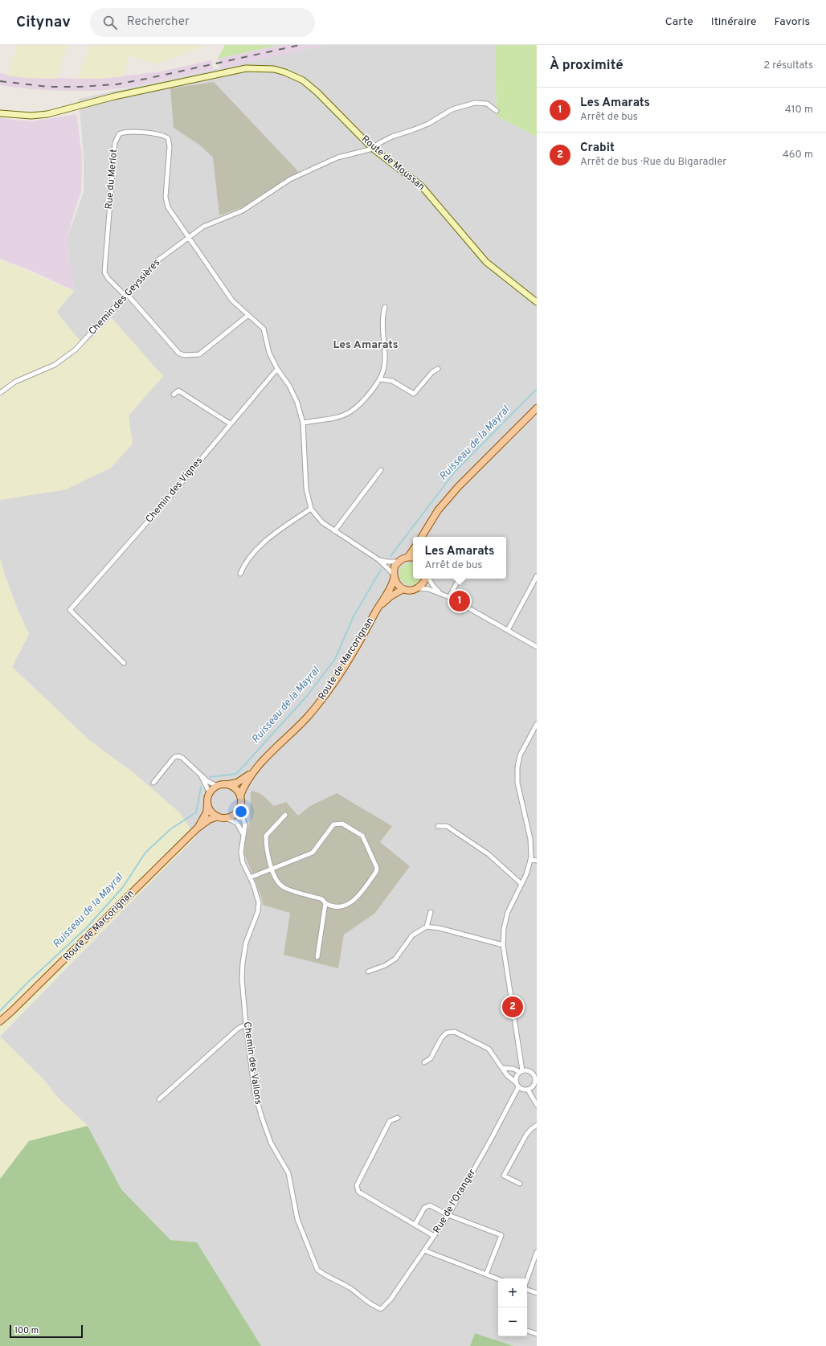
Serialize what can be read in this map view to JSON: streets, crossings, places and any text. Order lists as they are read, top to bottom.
{
  "streets": {
    "main road": ["Route de Marcorignan"],
    "street": [
      "Route de Moussan",
      "Rue du Merlot",
      "Chemin des Geyssières",
      "Chemin des Vignes",
      "Chemin des Vallons",
      "Rue de l'Oranger"
    ]
  },
  "crossings": [
    ["Route de Moussan", "Chemin des Geyssières"],
    ["Rue du Merlot", "Chemin des Geyssières"],
    ["Route de Marcorignan", "Chemin des Vallons"],
    ["Chemin des Vallons", "Rue de l'Oranger"]
  ],
  "districts": ["Les Amarats"],
  "water": ["Ruisseau de la Mayral"],
  "scale_bar": "100 m",
  "page": {
    "header": "Citynav",
    "search": "Rechercher",
    "nav": ["Carte", "Itinéraire", "Favoris"],
    "heading": ["À proximité", "2 résultats"],
    "list": [
      {
        "mark": "1",
        "name": "Les Amarats",
        "note": "Arrêt de bus",
        "value": "410 m"
      },
      {
        "mark": "2",
        "name": "Crabit",
        "note": "Arrêt de bus · Rue du Bigaradier",
        "value": "460 m"
      }
    ],
    "popup": ["Les Amarats", "Arrêt de bus"],
    "pins": ["1", "2"],
    "map_buttons": ["+", "−"],
    "scale": "100 m"
  }
}
